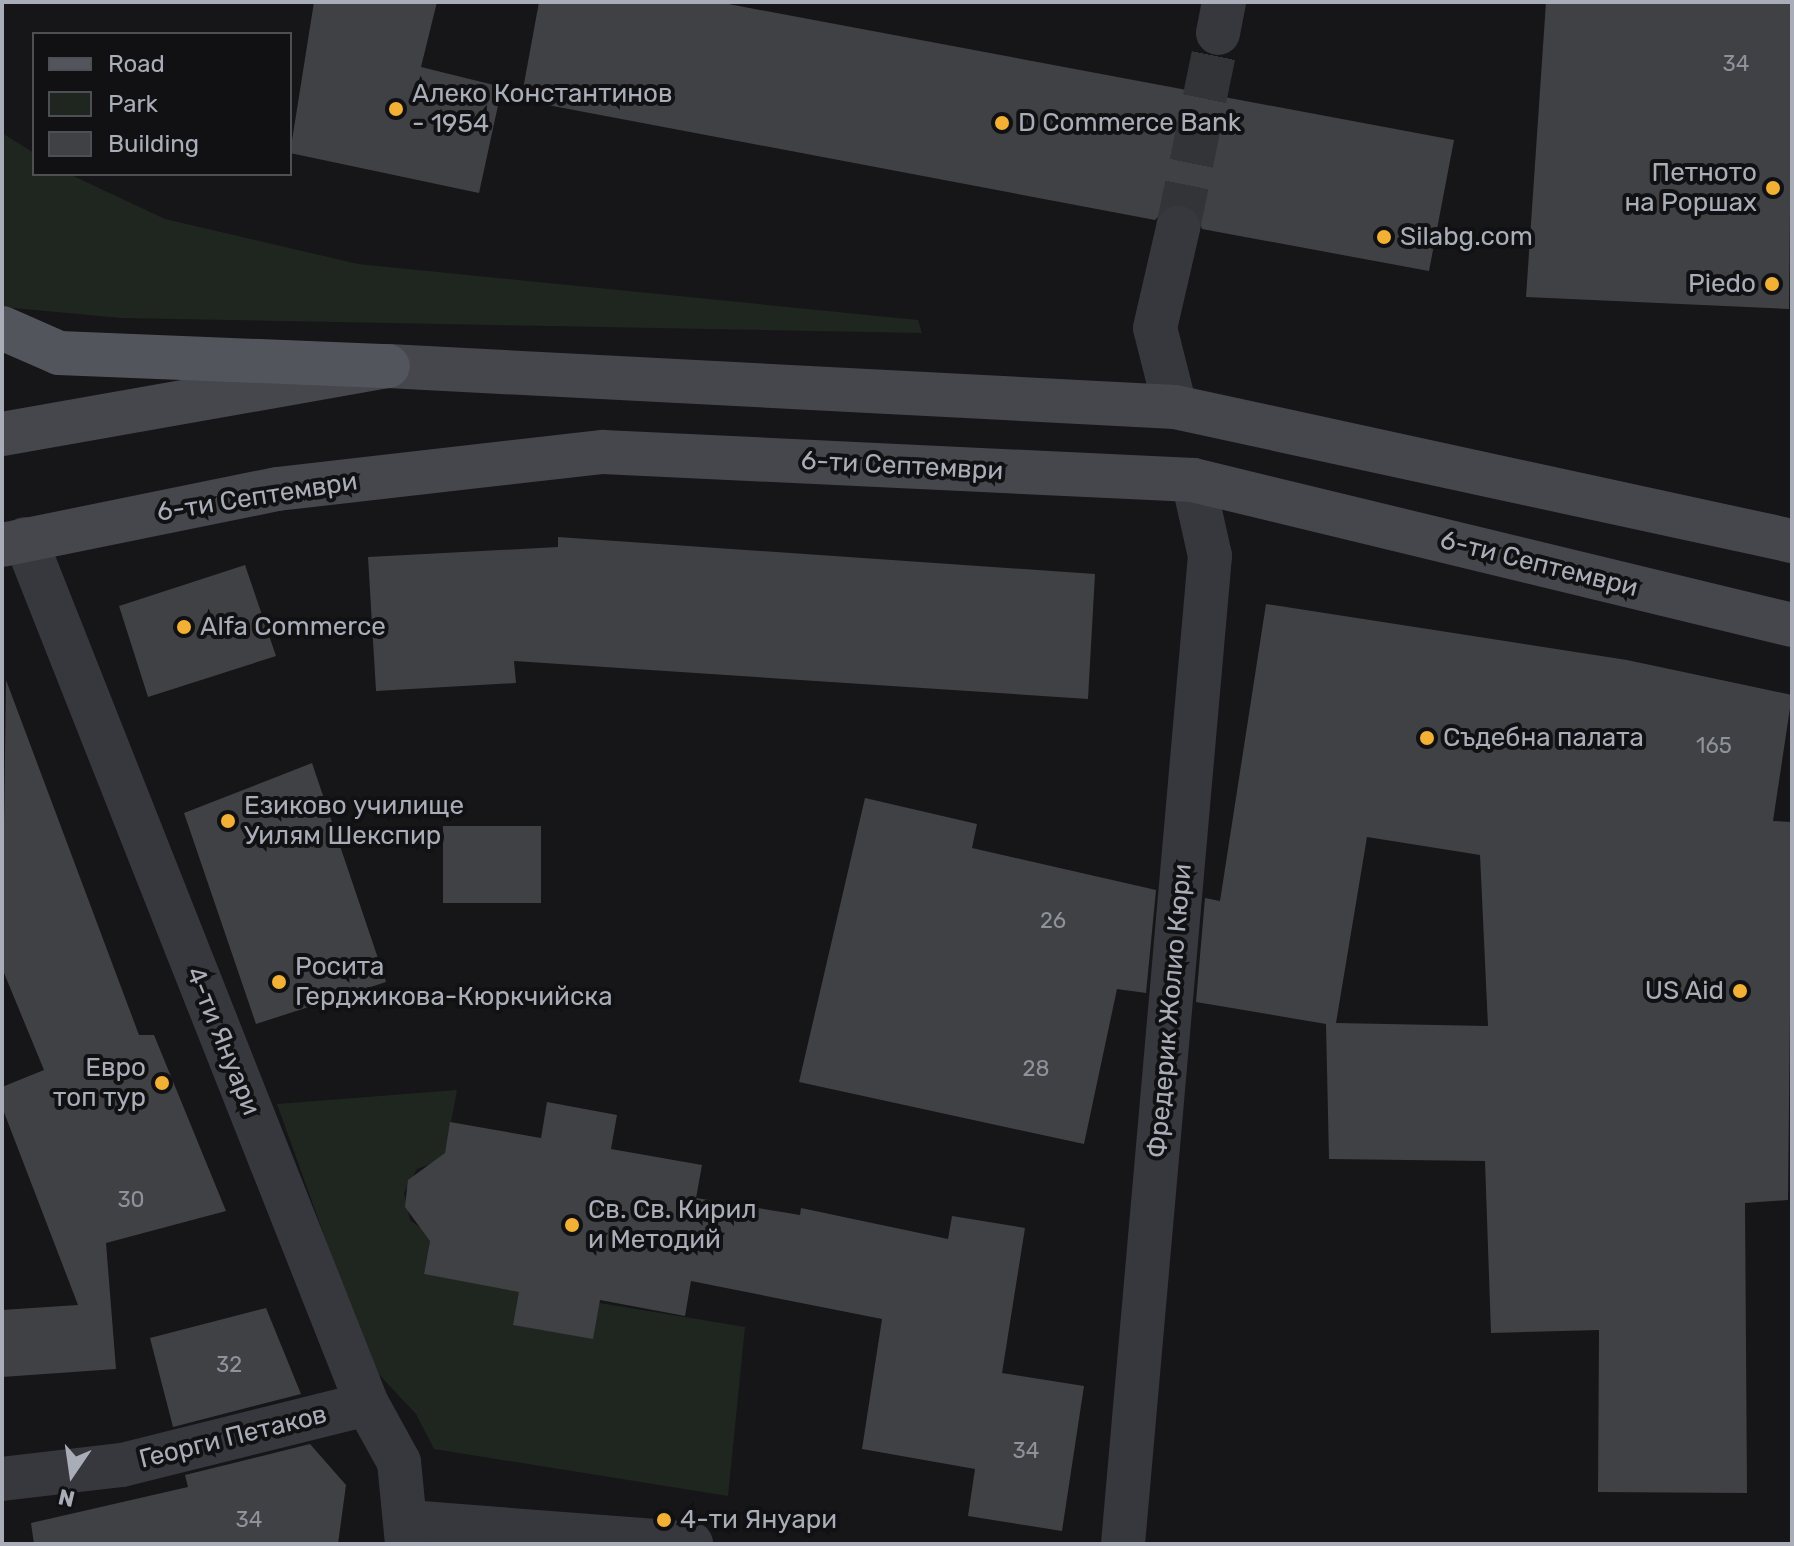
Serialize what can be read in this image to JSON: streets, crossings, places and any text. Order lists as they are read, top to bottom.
{
  "streets": {
    "main road": ["6-ти Септември"],
    "street": ["Фредерик Жолио Кюри", "4-ти Януари", "Георги Петаков"]
  },
  "crossings": [
    ["6-ти Септември", "Фредерик Жолио Кюри"],
    ["6-ти Септември", "4-ти Януари"],
    ["4-ти Януари", "Георги Петаков"]
  ],
  "places": [
    "Алеко Константинов - 1954",
    "D Commerce Bank",
    "Петното на Роршах",
    "Silabg.com",
    "Piedo",
    "Alfa Commerce",
    "Съдебна палата",
    "Езиково училище Уилям Шекспир",
    "Росита Герджикова-Кюркчийска",
    "US Aid",
    "Евро топ тур",
    "Св. Св. Кирил и Методий",
    "4-ти Януари"
  ],
  "house_numbers": [
    "34",
    "165",
    "26",
    "28",
    "30",
    "32",
    "34",
    "34"
  ],
  "legend": ["Road", "Park", "Building"],
  "north": "bottom"
}
